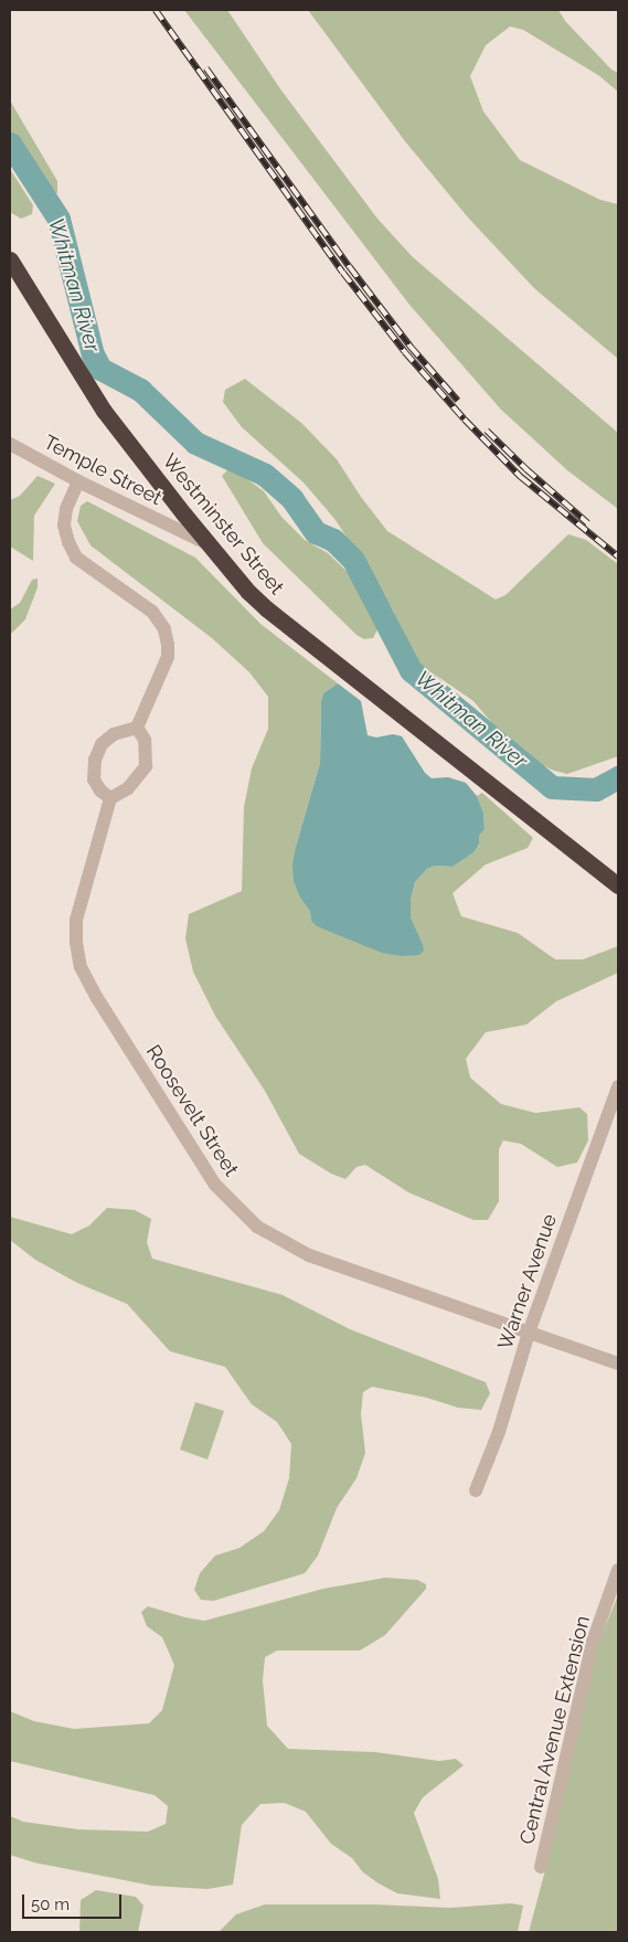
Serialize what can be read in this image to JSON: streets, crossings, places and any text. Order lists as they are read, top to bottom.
{
  "streets": {
    "highway": ["Westminster Street"],
    "street": [
      "Temple Street",
      "Roosevelt Street",
      "Warner Avenue",
      "Central Avenue Extension"
    ]
  },
  "crossings": [
    ["Temple Street", "Westminster Street"],
    ["Roosevelt Street", "Warner Avenue"]
  ],
  "water": ["Whitman River"],
  "scale_bar": "50 m"
}
